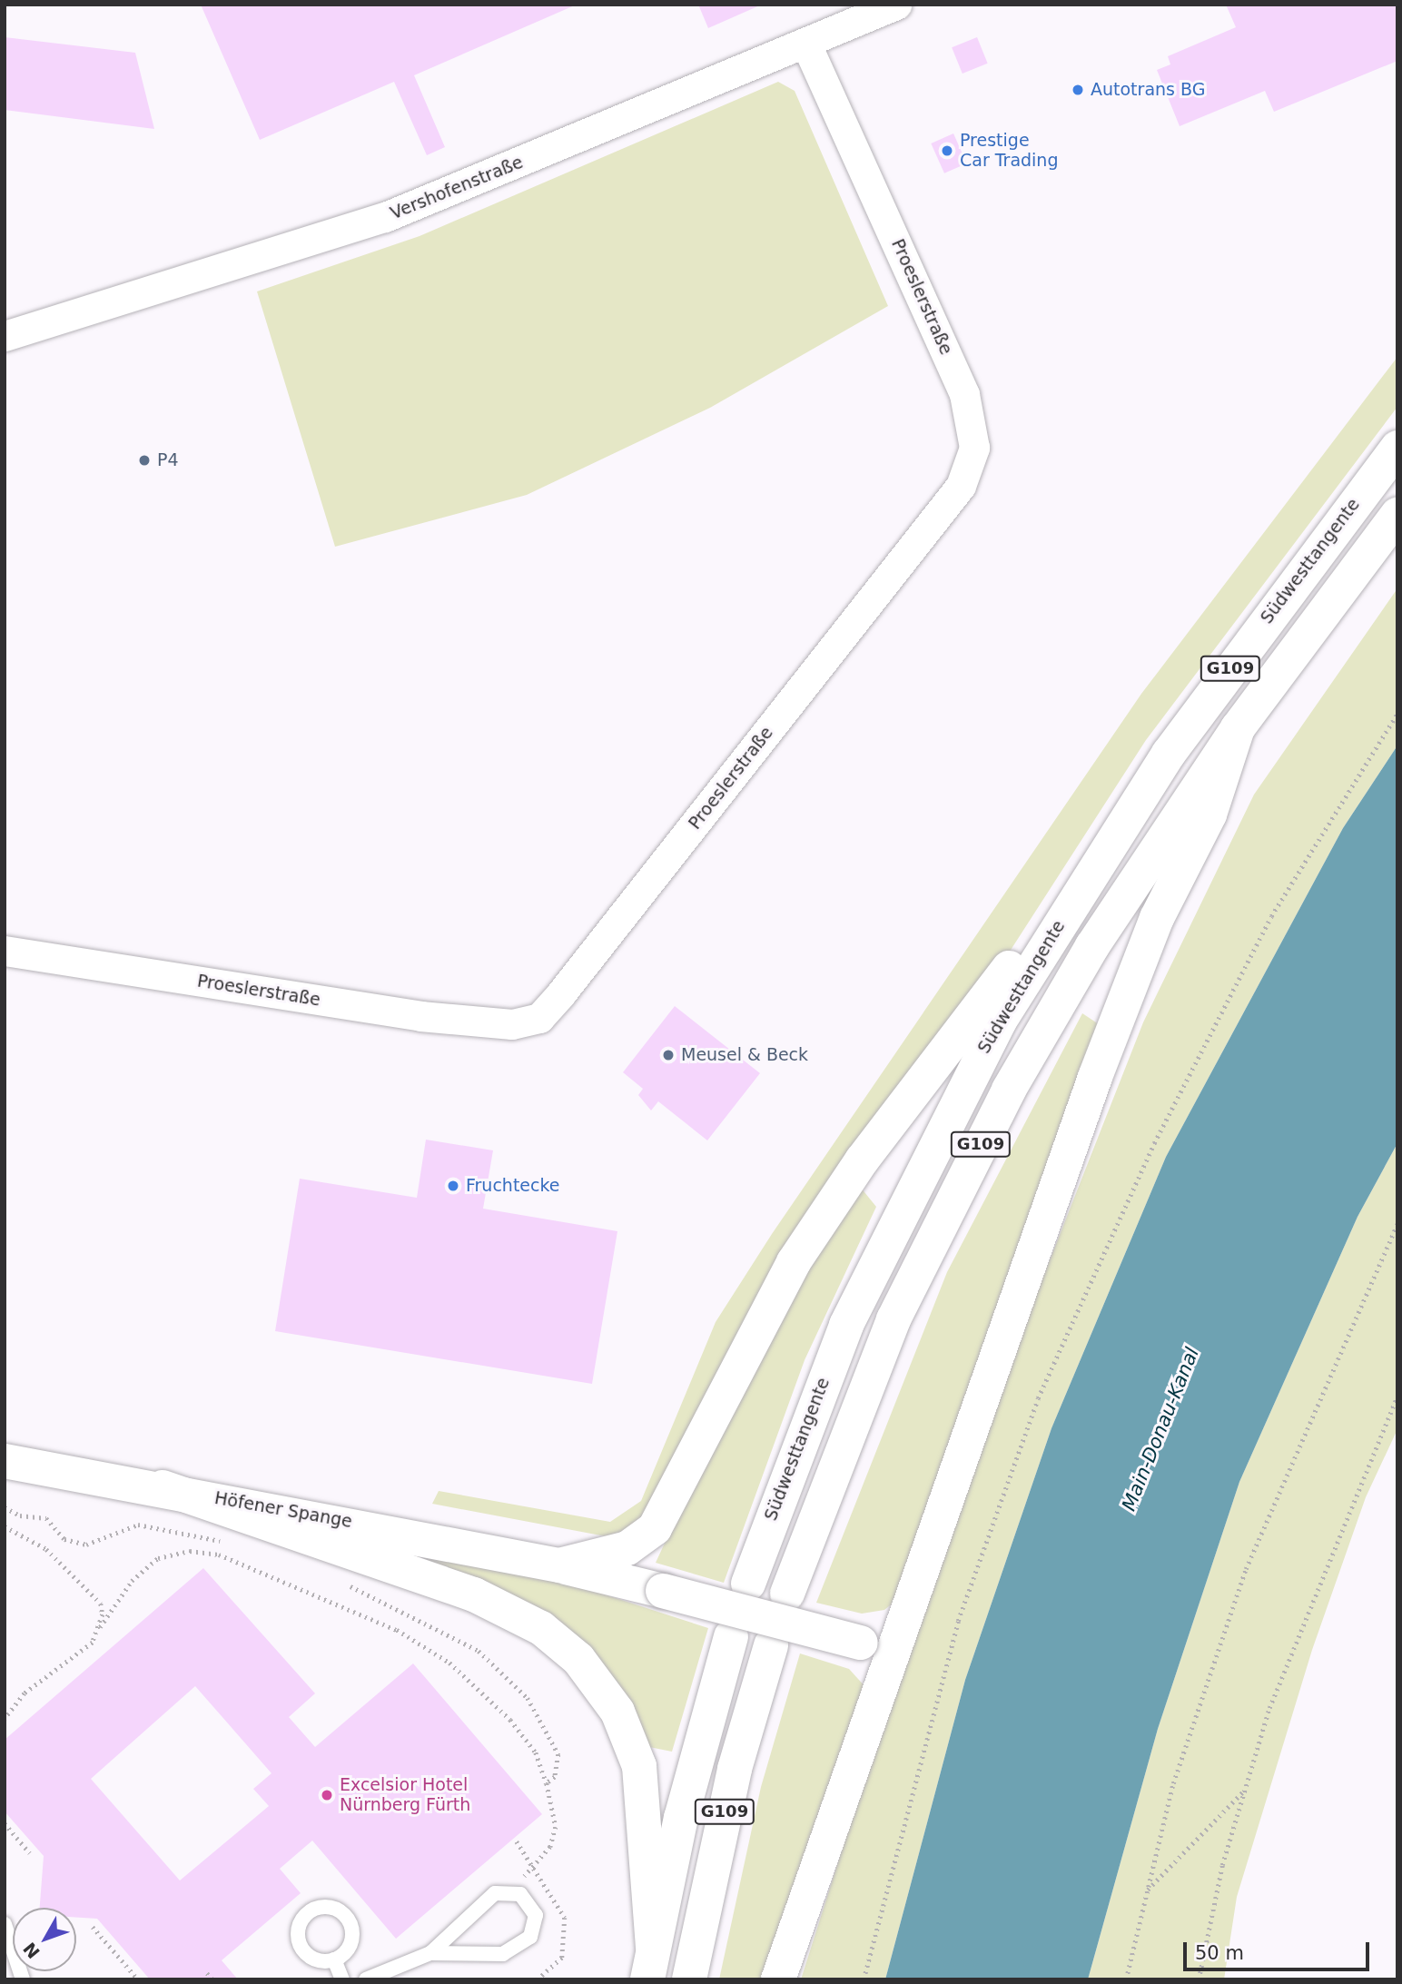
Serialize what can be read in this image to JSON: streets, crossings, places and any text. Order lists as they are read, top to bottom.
{
  "streets": {
    "main road": ["Südwesttangente", "G109", "Höfener Spange"],
    "street": ["Vershofenstraße", "Proeslerstraße"]
  },
  "crossings": [
    ["Vershofenstraße", "Proeslerstraße"]
  ],
  "water": ["Main-Donau-Kanal"],
  "places": [
    "Autotrans BG",
    "Prestige Car Trading",
    "P4",
    "Meusel & Beck",
    "Fruchtecke",
    "Excelsior Hotel Nürnberg Fürth"
  ],
  "scale_bar": "50 m",
  "north": "bottom left"
}
